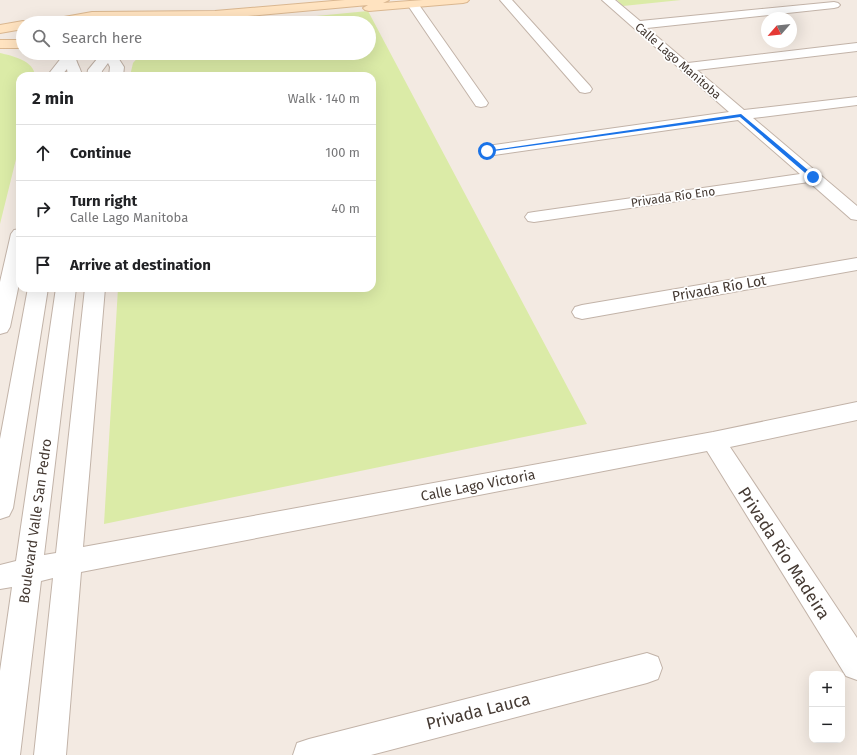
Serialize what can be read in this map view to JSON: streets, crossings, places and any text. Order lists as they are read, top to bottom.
{
  "streets": {
    "street": [
      "Calle Lago Manitoba",
      "Privada Río Eno",
      "Privada Río Lot",
      "Calle Lago Victoria",
      "Boulevard Valle San Pedro",
      "Privada Río Madeira",
      "Privada Lauca"
    ]
  },
  "crossings": [
    ["Calle Lago Manitoba", "Privada Río Eno"],
    ["Calle Lago Victoria", "Boulevard Valle San Pedro"],
    ["Calle Lago Victoria", "Privada Río Madeira"]
  ],
  "north": "bottom left",
  "page": {
    "search": "Search here",
    "heading": ["2 min", "Walk · 140 m"],
    "list": [
      ["Continue", "100 m"],
      ["Turn right", "Calle Lago Manitoba", "40 m"],
      "Arrive at destination"
    ],
    "map_buttons": ["+", "−"]
  }
}
